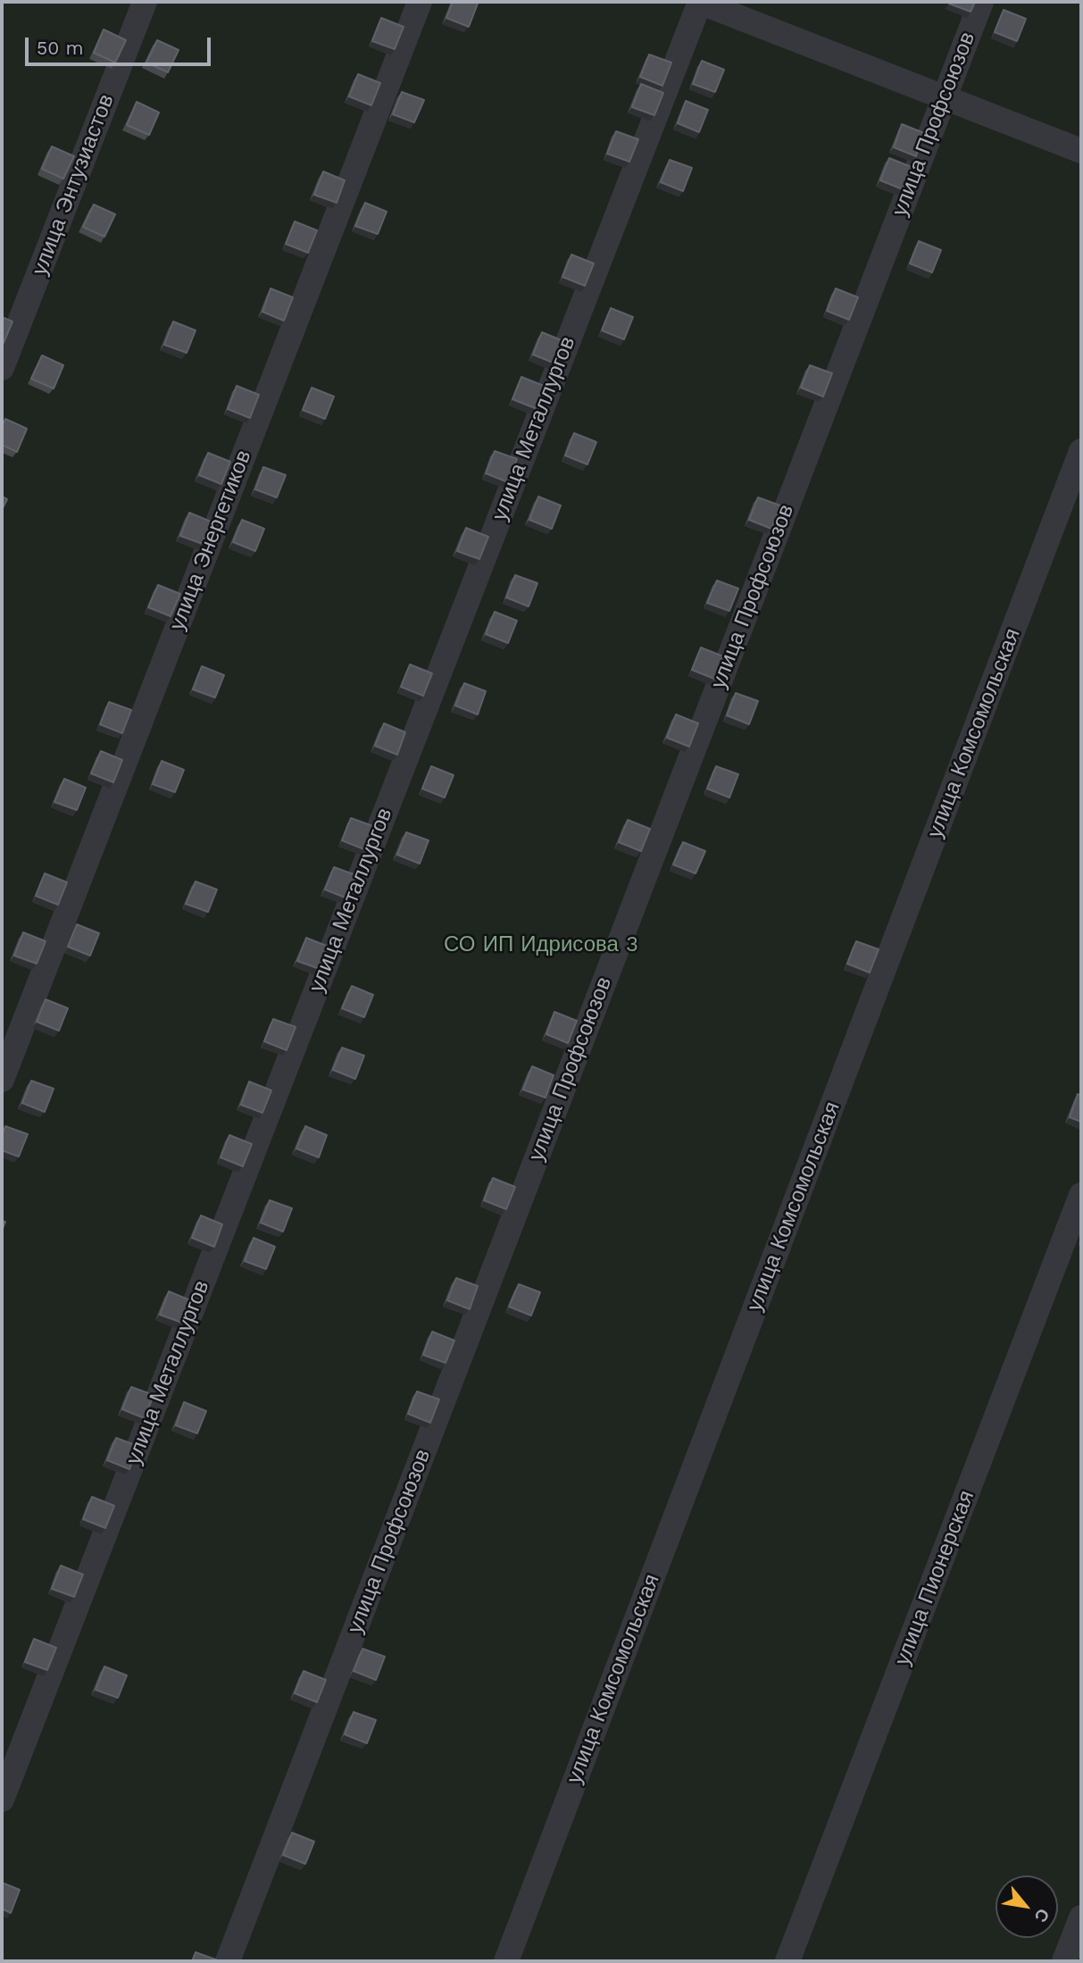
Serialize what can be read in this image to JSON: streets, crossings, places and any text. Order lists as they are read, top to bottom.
{
  "streets": {
    "street": [
      "улица Профсоюзов",
      "улица Энтузиастов",
      "улица Металлургов",
      "улица Энергетиков",
      "улица Комсомольская",
      "улица Пионерская"
    ]
  },
  "parks": ["СО ИП Идрисова 3"],
  "scale_bar": "50 m",
  "north": "bottom right"
}
